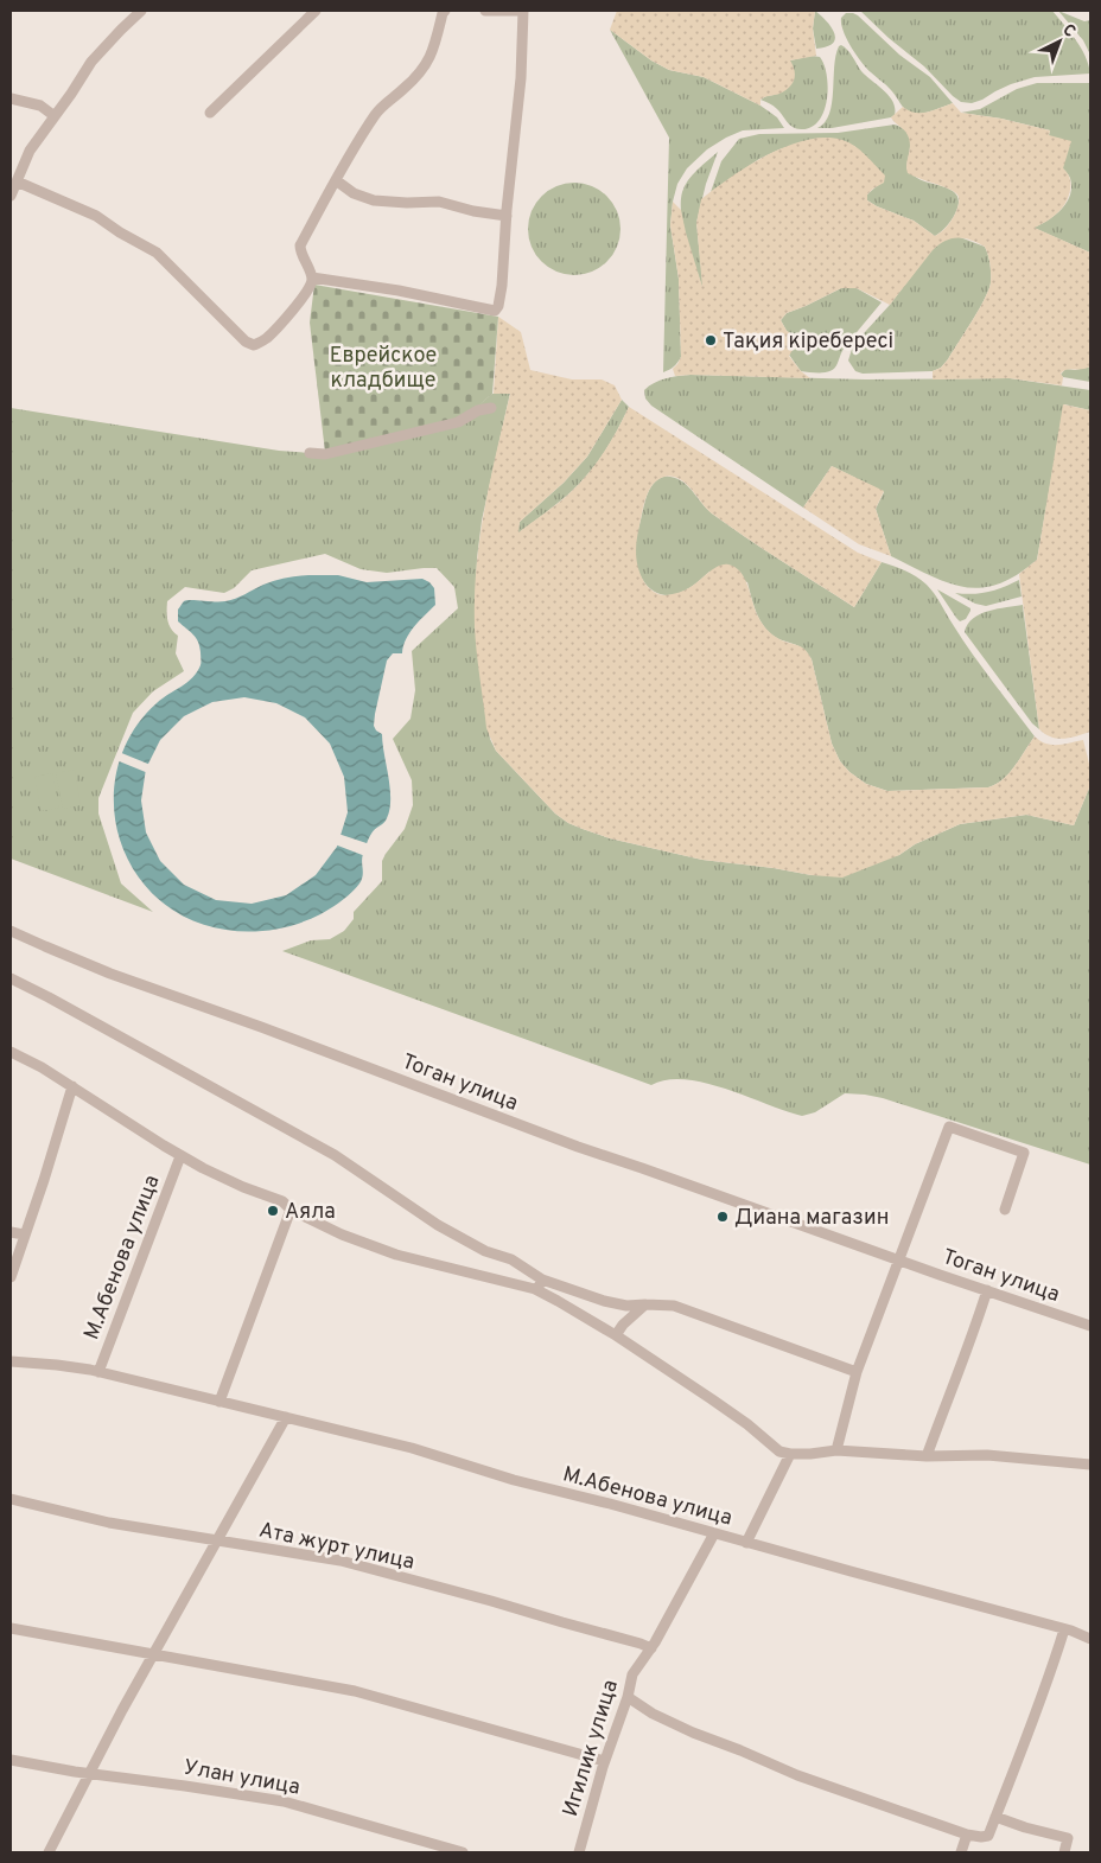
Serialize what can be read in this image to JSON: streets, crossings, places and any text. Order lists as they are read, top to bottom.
{
  "streets": {
    "street": [
      "Тоган улица",
      "М.Абенова улица",
      "Ата журт улица",
      "Игилик улица",
      "Улан улица"
    ]
  },
  "crossings": [
    ["М.Абенова улица", "Игилик улица"],
    ["Ата журт улица", "Игилик улица"]
  ],
  "parks": ["Еврейское кладбище"],
  "places": ["Тақия кіребересі", "Аяла", "Диана магазин"],
  "north": "top right"
}
